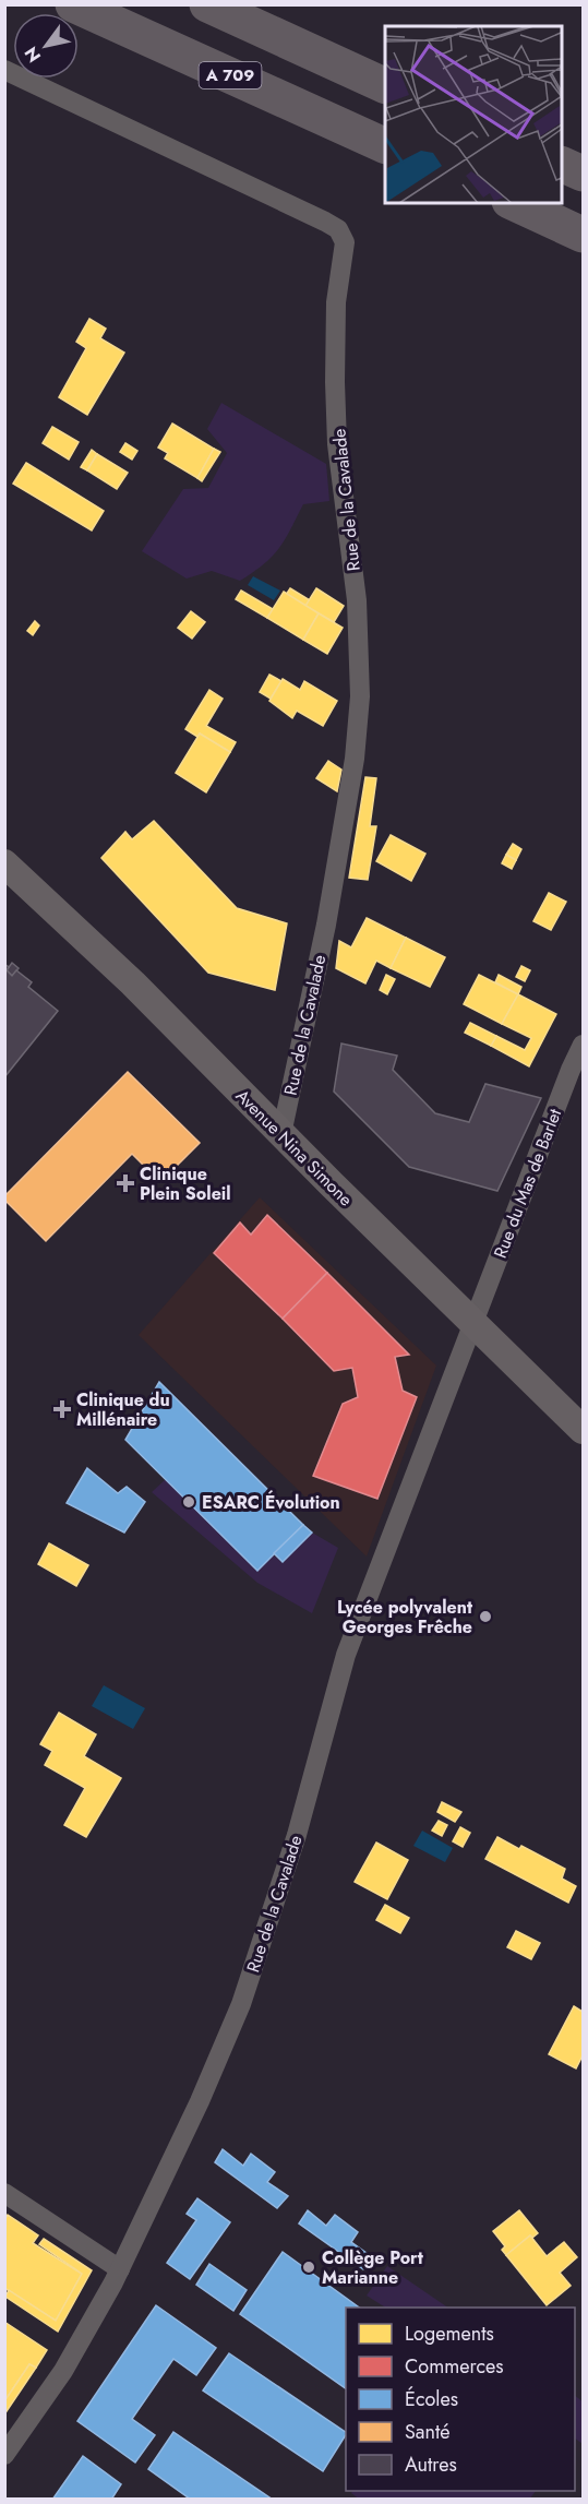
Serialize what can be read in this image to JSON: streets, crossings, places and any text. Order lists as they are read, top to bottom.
{
  "streets": {
    "highway": ["A 709"],
    "street": ["Rue de la Cavalade", "Avenue Nina Simone", "Rue du Mas de Barlet"]
  },
  "crossings": [
    ["Rue de la Cavalade", "Avenue Nina Simone"],
    ["Rue de la Cavalade", "Rue du Mas de Barlet"],
    ["Avenue Nina Simone", "Rue du Mas de Barlet"]
  ],
  "places": {
    "health": ["Clinique Plein Soleil", "Clinique du Millénaire"],
    "other": ["ESARC Évolution", "Lycée polyvalent Georges Frêche", "Collège Port Marianne"]
  },
  "legend": [
    "Logements",
    "Commerces",
    "Écoles",
    "Santé",
    "Autres"
  ],
  "north": "bottom left"
}
